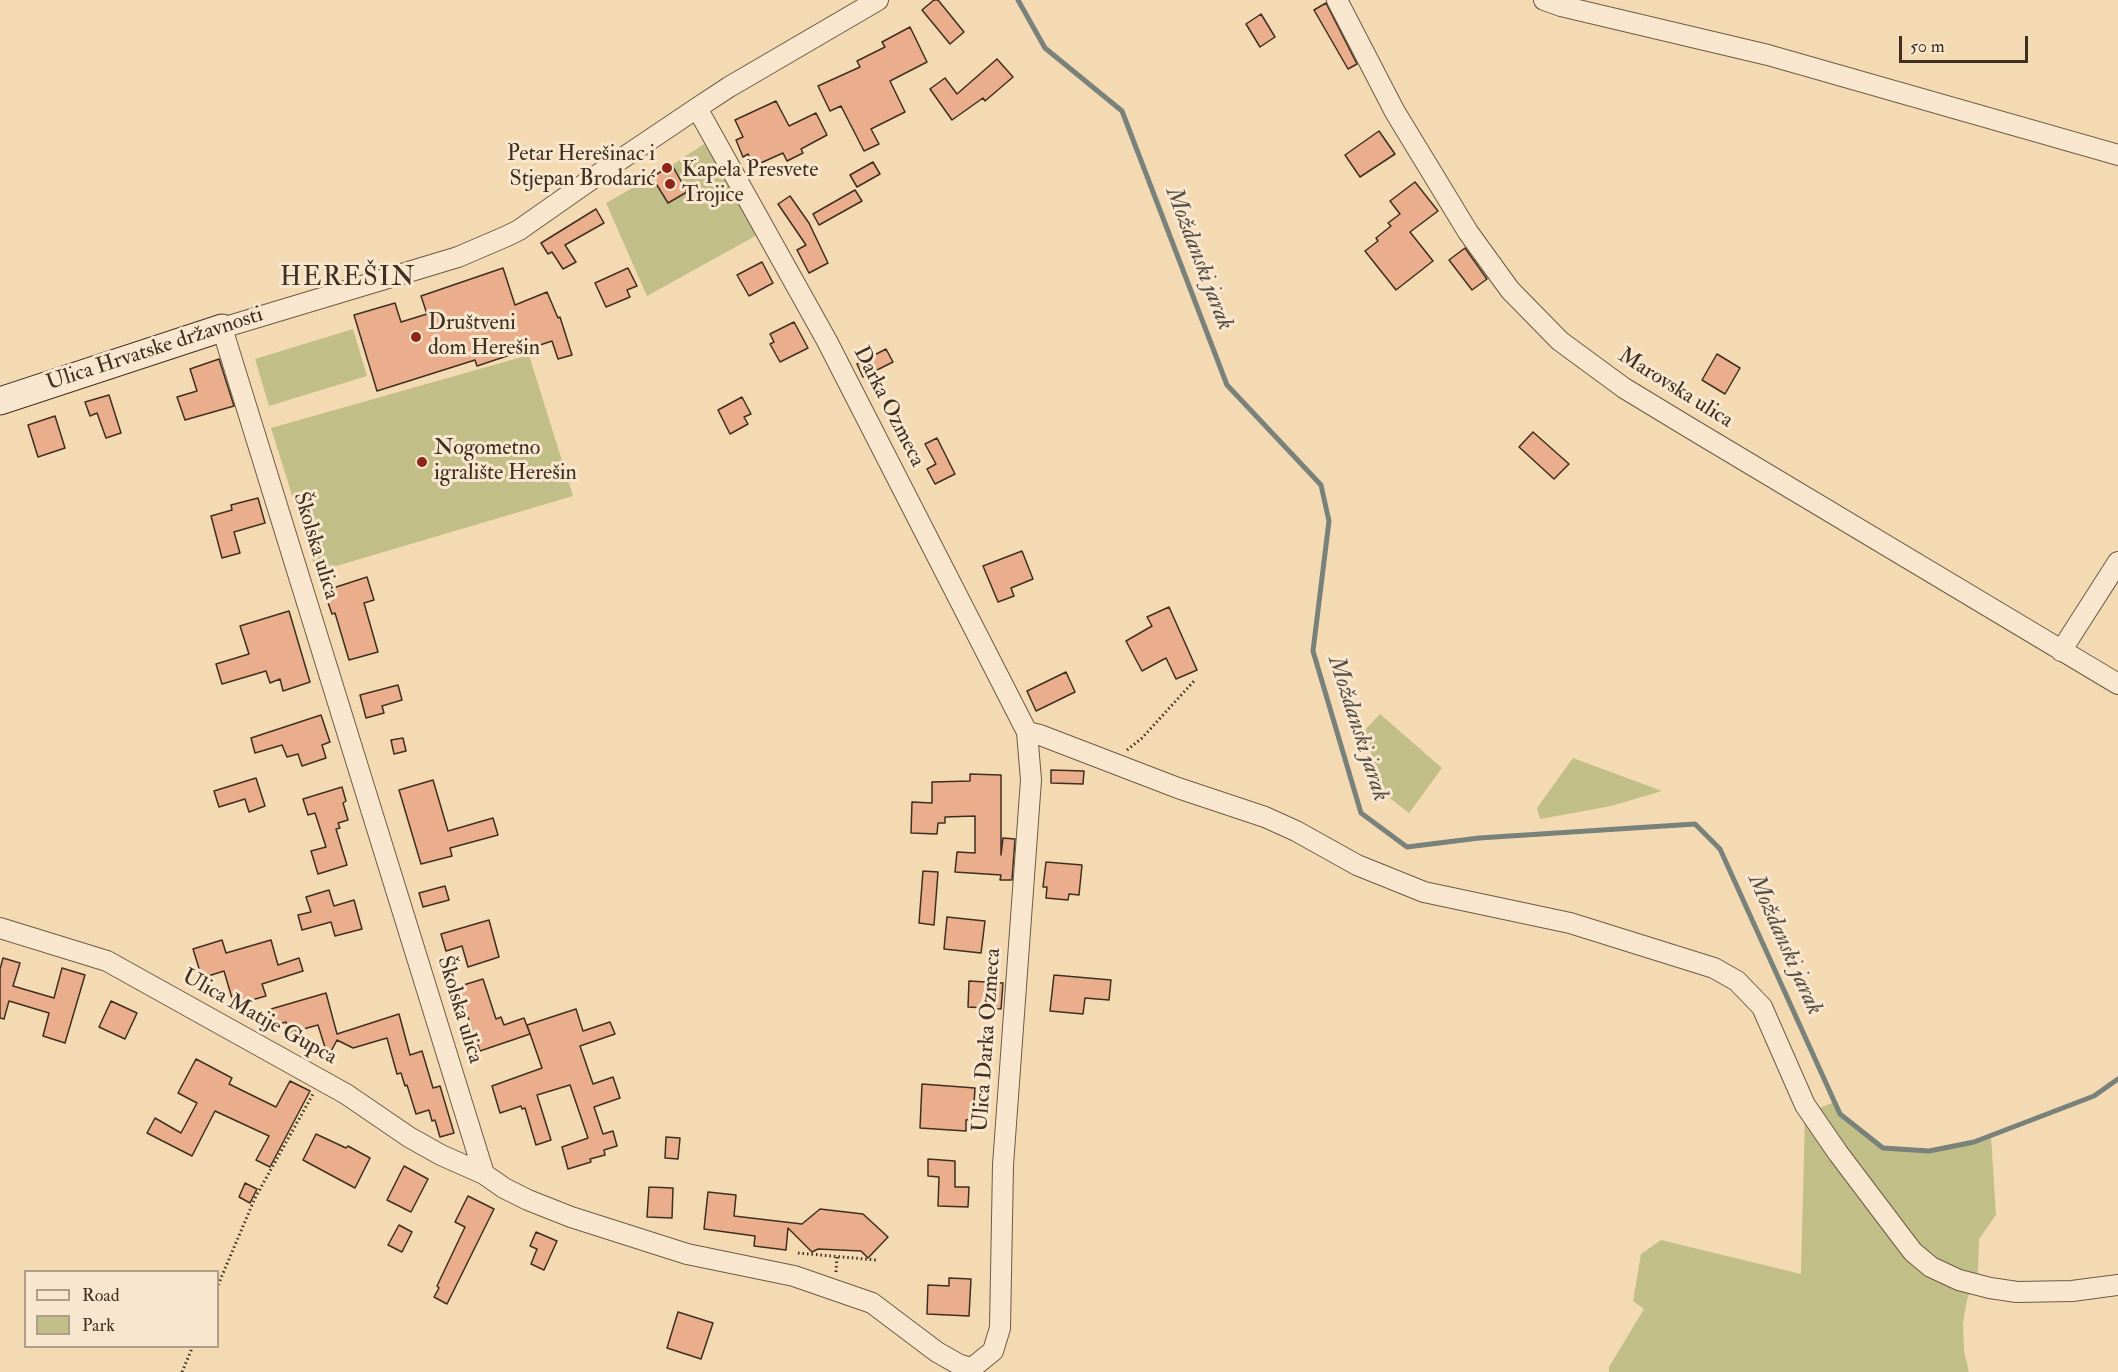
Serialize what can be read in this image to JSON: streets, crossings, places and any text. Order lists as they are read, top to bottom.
{
  "streets": {
    "main road": ["Ulica Hrvatske državnosti"],
    "street": [
      "Marovska ulica",
      "Darka Ozmeca",
      "Školska ulica",
      "Ulica Matije Gupca",
      "Ulica Darka Ozmeca"
    ]
  },
  "crossings": [
    ["Ulica Hrvatske državnosti", "Darka Ozmeca"],
    ["Ulica Hrvatske državnosti", "Školska ulica"],
    ["Darka Ozmeca", "Ulica Darka Ozmeca"],
    ["Školska ulica", "Ulica Matije Gupca"],
    ["Školska ulica", "Ulica Darka Ozmeca"],
    ["Ulica Matije Gupca", "Ulica Darka Ozmeca"]
  ],
  "districts": ["HEREŠIN"],
  "water": ["Moždanski jarak"],
  "places": [
    "Petar Herešinac i Stjepan Brodarić",
    "Kapela Presvete Trojice",
    "Društveni dom Herešin",
    "Nogometno igralište Herešin"
  ],
  "legend": ["Road", "Park"],
  "scale_bar": "50 m"
}
